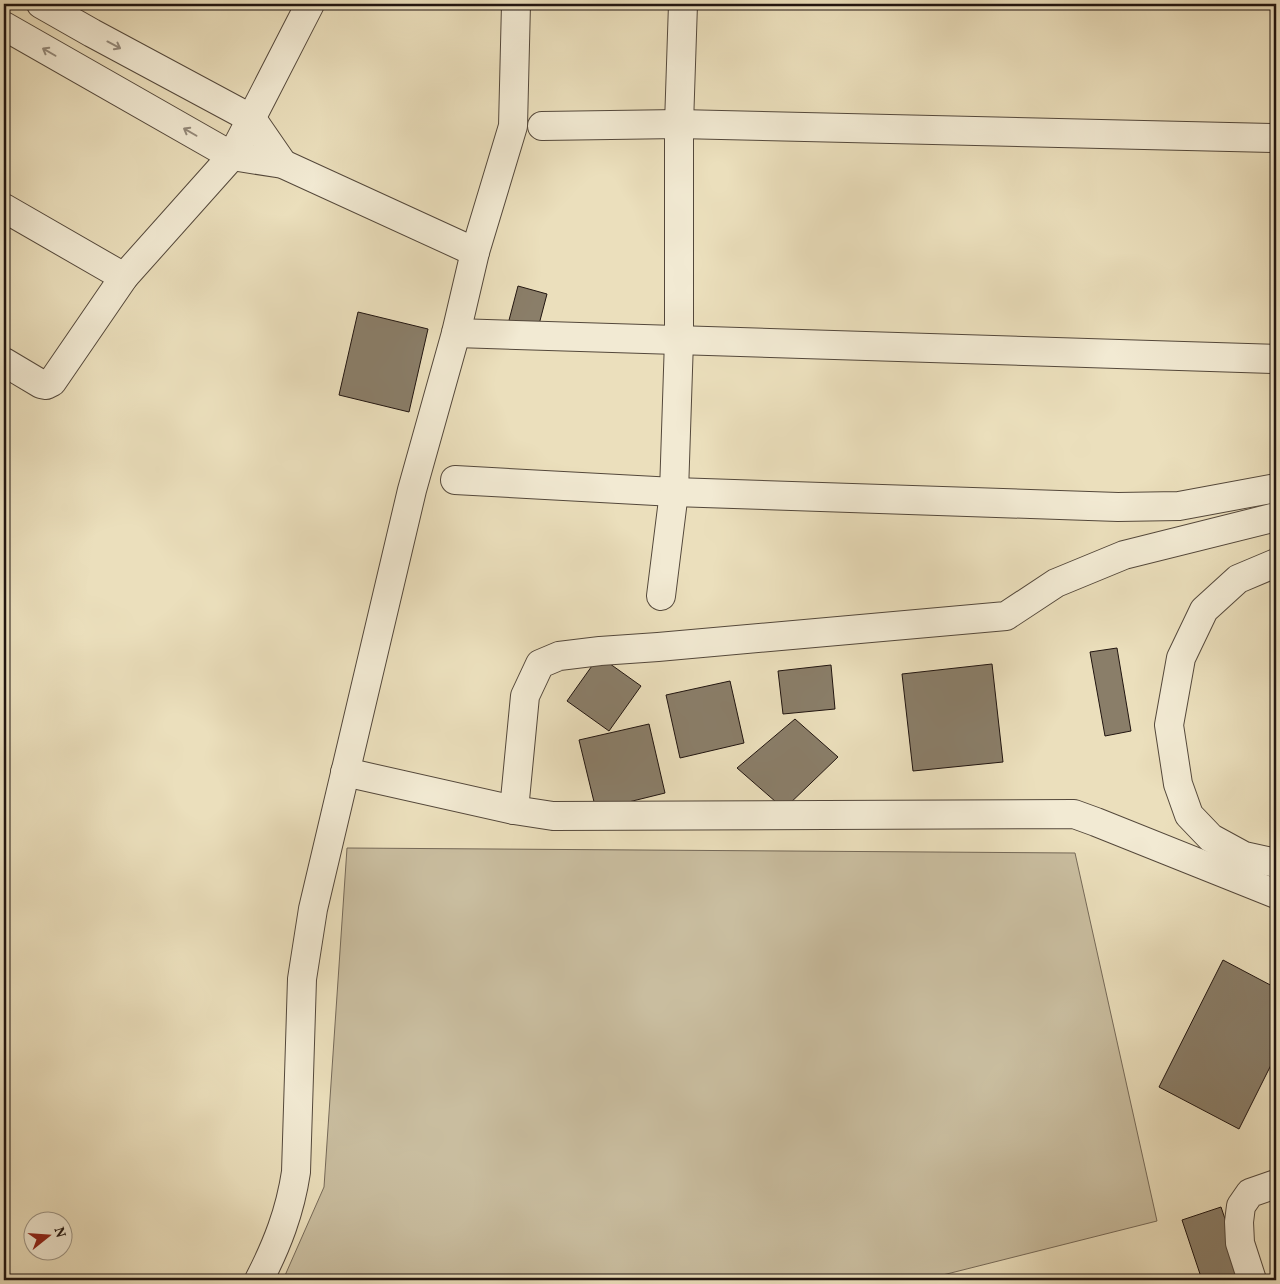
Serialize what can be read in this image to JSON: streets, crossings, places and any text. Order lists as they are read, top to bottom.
{
  "north": "right"
}
